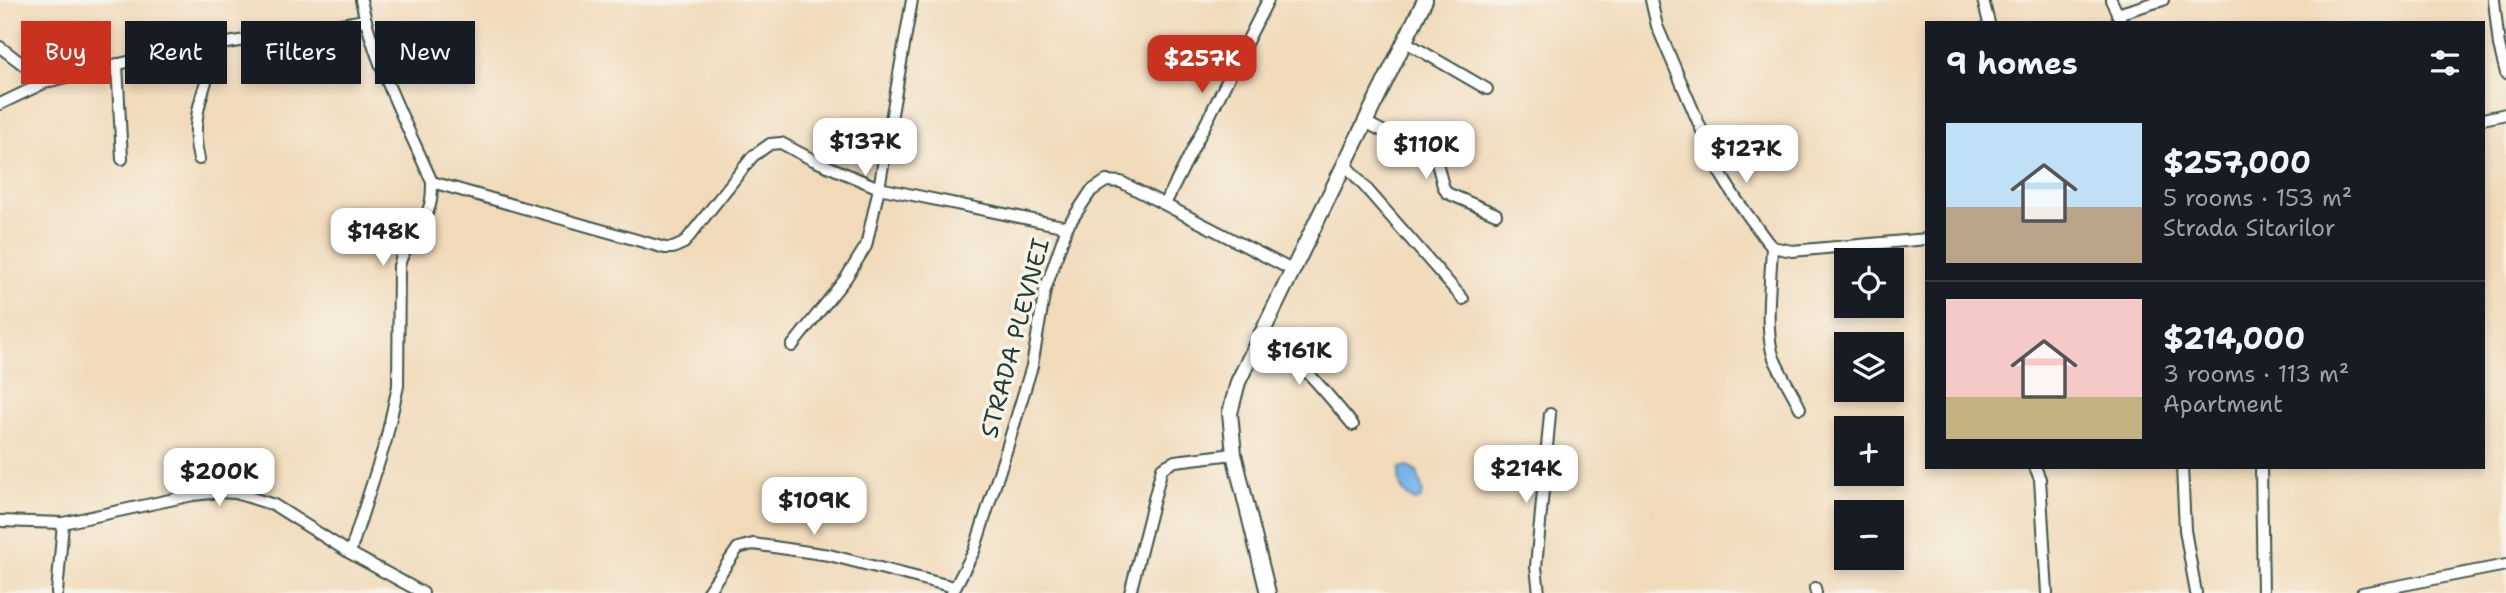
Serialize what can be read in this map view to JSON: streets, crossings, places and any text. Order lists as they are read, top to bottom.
{
  "streets": {
    "street": ["STRADA PLEVNEI"]
  },
  "page": {
    "chip": [
      "Buy",
      "Rent",
      "Filters",
      "New"
    ],
    "heading": "9 homes",
    "price": [
      "$257K",
      "$137K",
      "$110K",
      "$127K",
      "$148K",
      "$161K",
      "$214K",
      "$200K",
      "$109K"
    ],
    "list": [
      {
        "name": "$257,000",
        "note": "5 rooms · 153 m² · Strada Sitarilor"
      },
      {
        "name": "$214,000",
        "note": "3 rooms · 113 m² · Apartment"
      }
    ],
    "map_buttons": ["+", "−"]
  }
}
